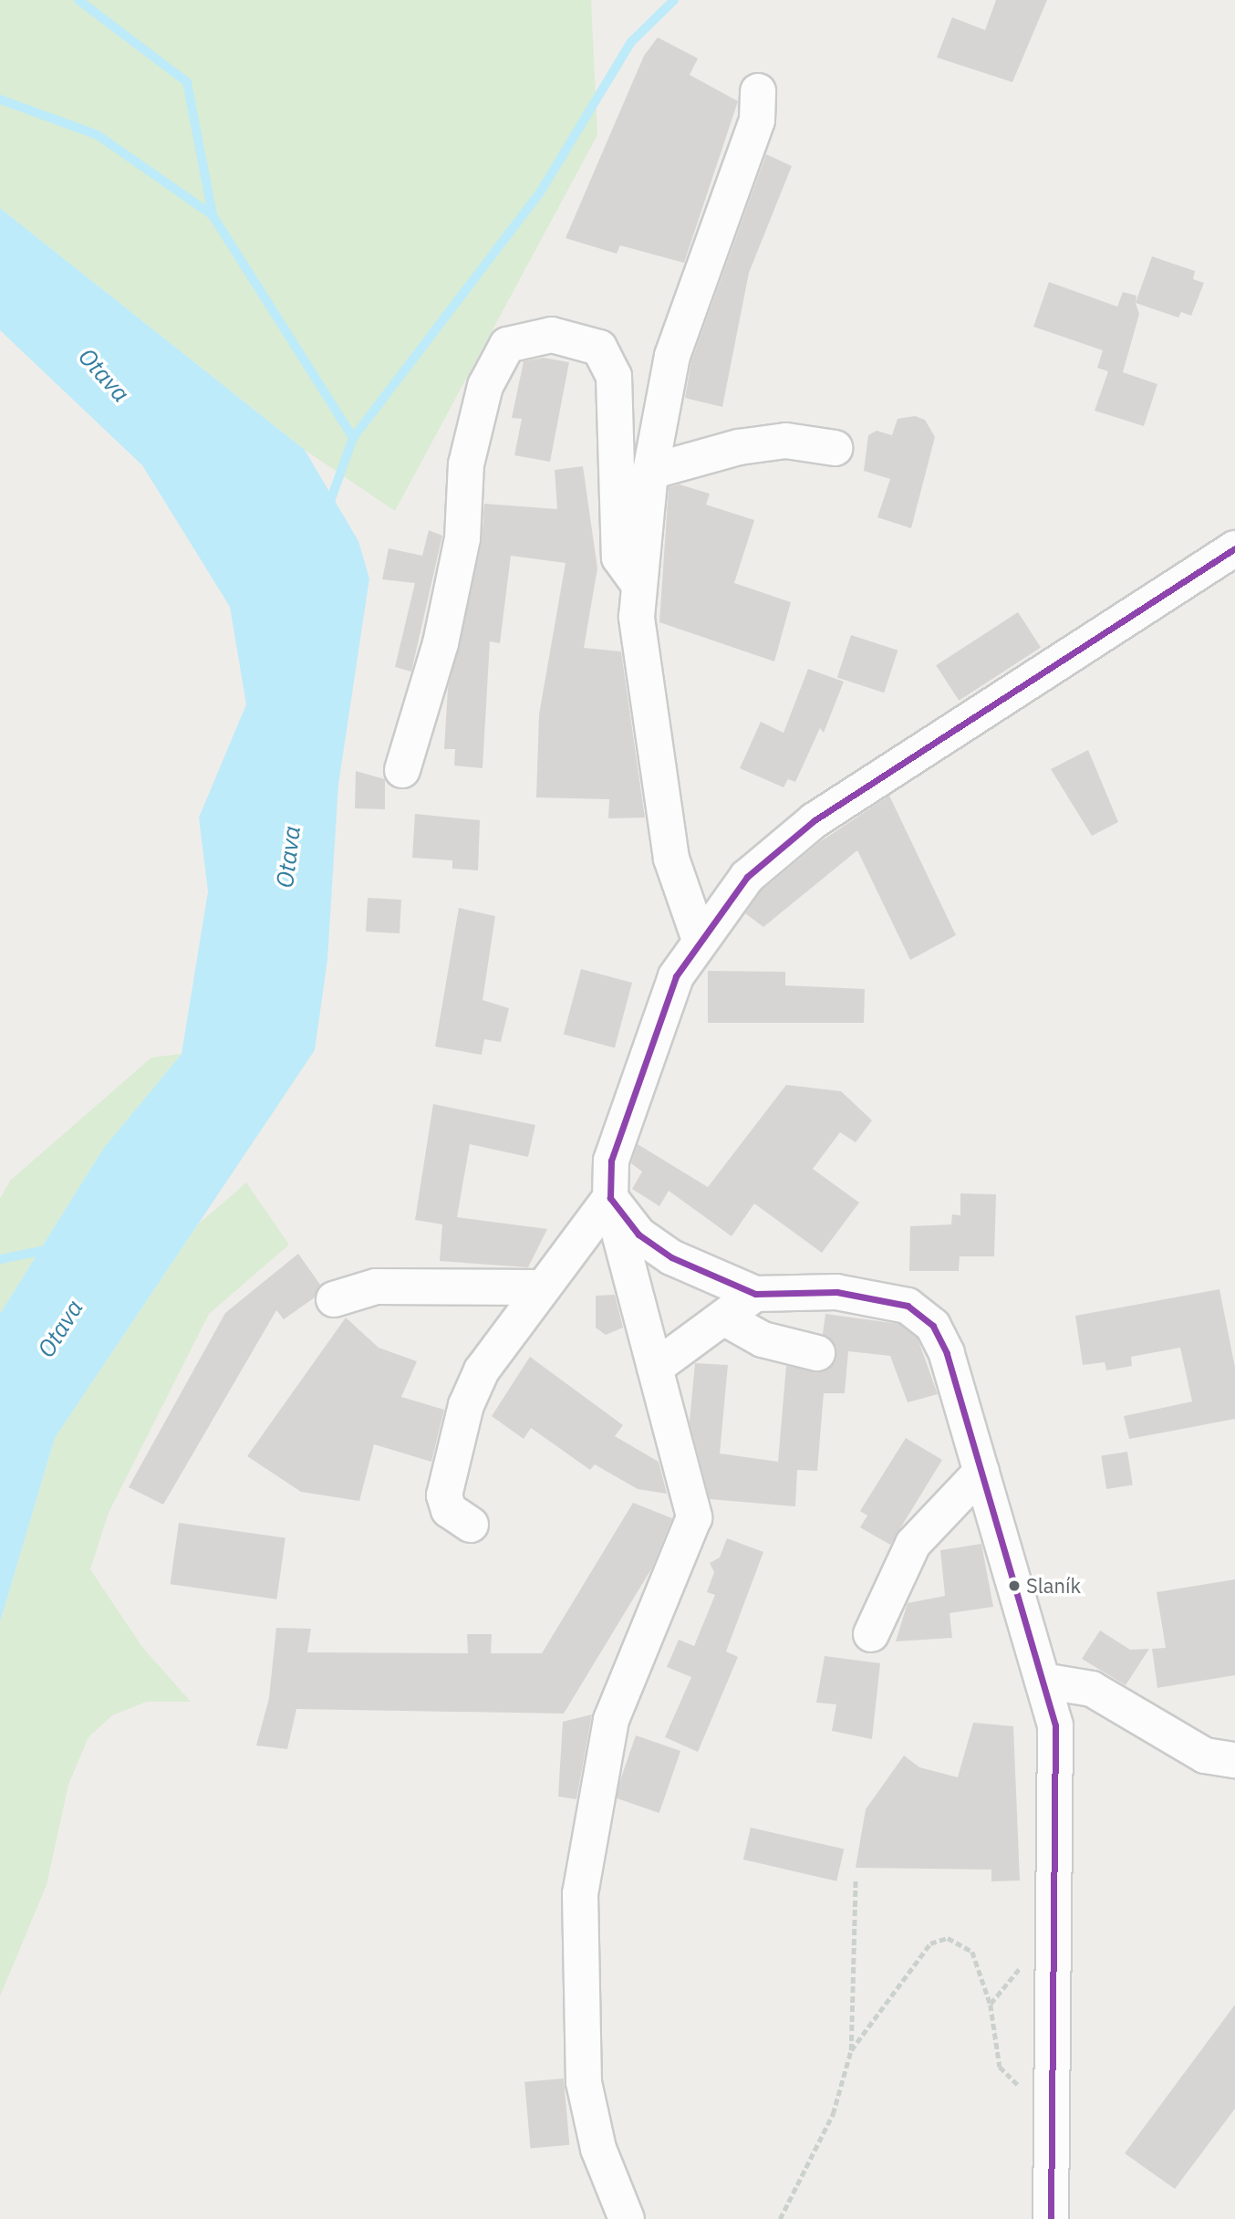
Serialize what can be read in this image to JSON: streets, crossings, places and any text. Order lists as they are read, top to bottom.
{
  "water": ["Otava"],
  "places": ["Slaník"]
}
